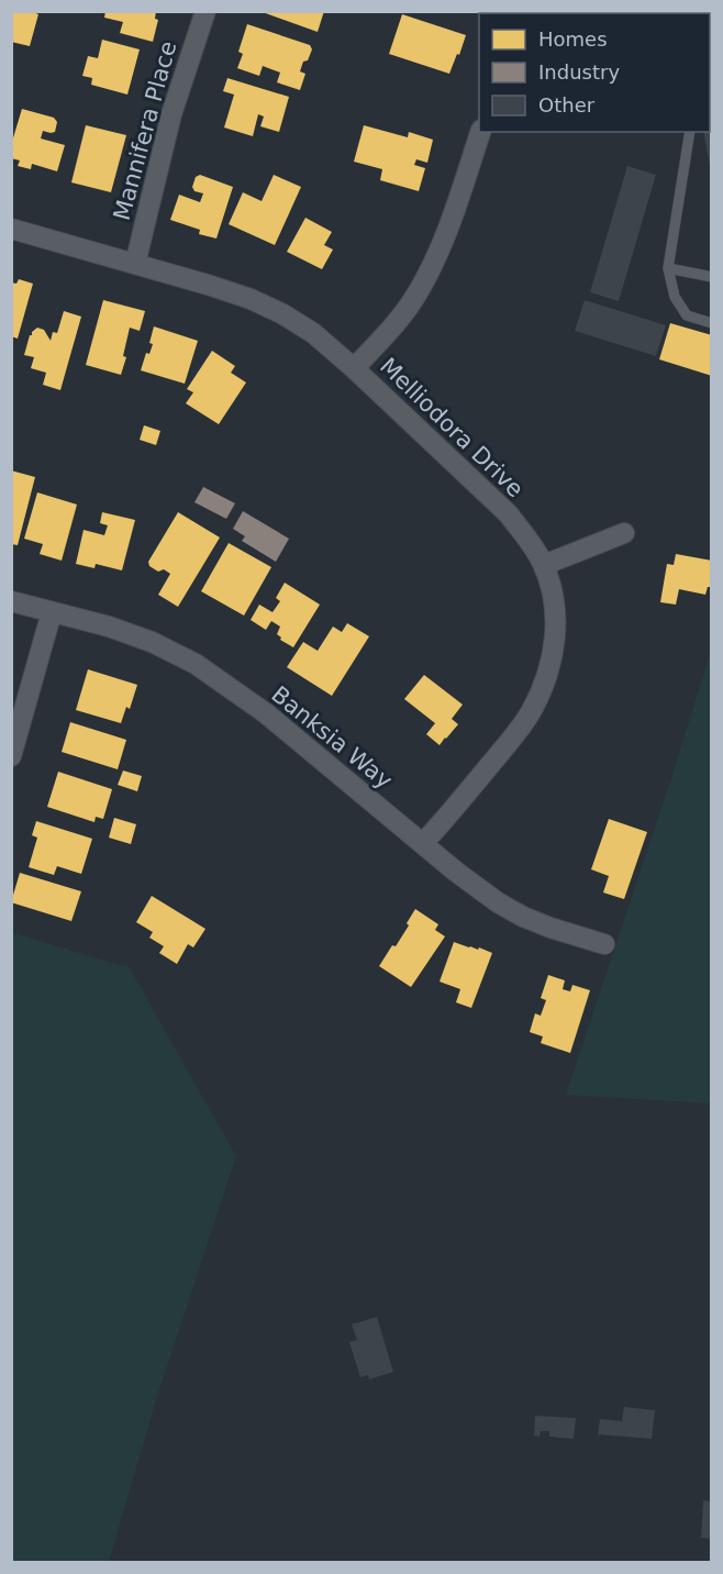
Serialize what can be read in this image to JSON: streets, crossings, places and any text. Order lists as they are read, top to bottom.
{
  "streets": {
    "street": ["Mannifera Place", "Melliodora Drive", "Banksia Way"]
  },
  "crossings": [
    ["Mannifera Place", "Melliodora Drive"],
    ["Melliodora Drive", "Banksia Way"]
  ],
  "legend": ["Homes", "Industry", "Other"]
}
